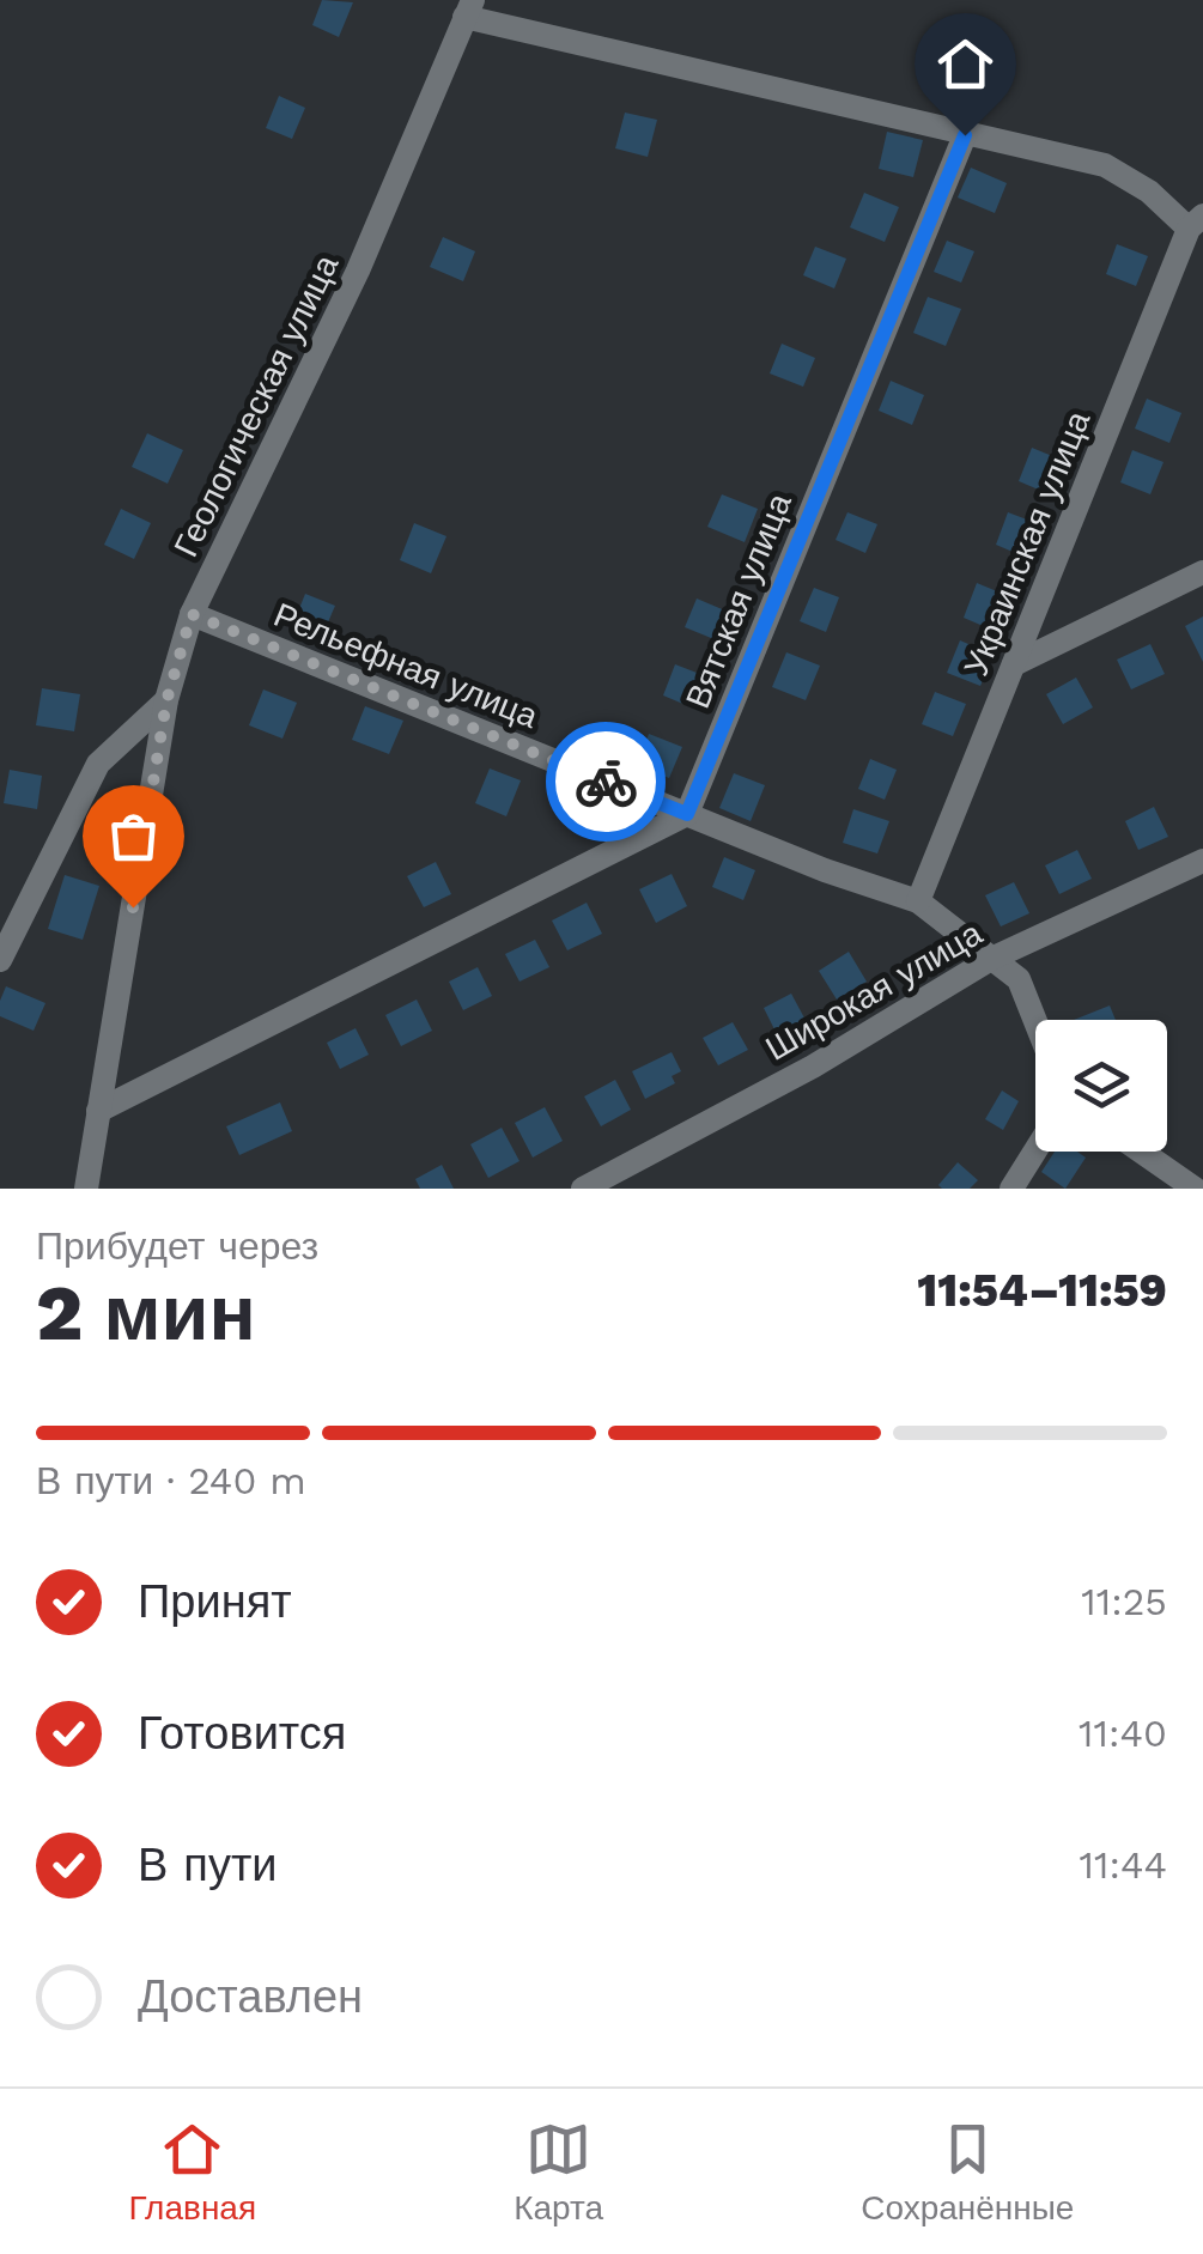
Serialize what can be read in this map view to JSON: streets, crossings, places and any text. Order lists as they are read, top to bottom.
{
  "streets": {
    "street": [
      "Геологическая улица",
      "Украинская улица",
      "Вятская улица",
      "Рельефная улица",
      "Широкая улица"
    ]
  },
  "crossings": [
    ["Геологическая улица", "Рельефная улица"],
    ["Украинская улица", "Рельефная улица"],
    ["Вятская улица", "Рельефная улица"],
    ["Рельефная улица", "Широкая улица"]
  ],
  "page": {
    "heading": ["2 мин", "Прибудет через", "11:54–11:59"],
    "bar": "В пути · 240 m",
    "list": [
      ["Принят", "11:25"],
      ["Готовится", "11:40"],
      ["В пути", "11:44"],
      "Доставлен"
    ],
    "tabs": ["Главная", "Карта", "Сохранённые"]
  }
}
